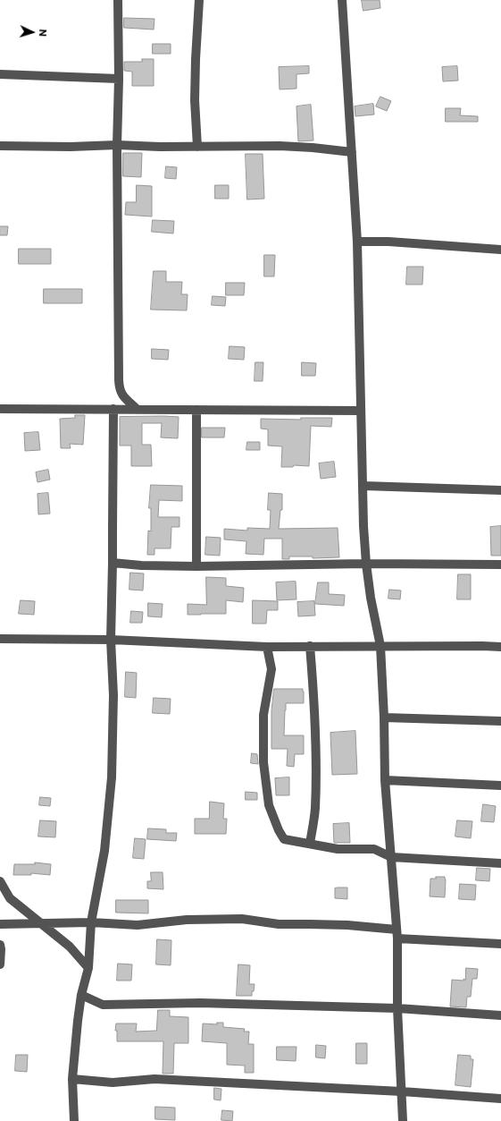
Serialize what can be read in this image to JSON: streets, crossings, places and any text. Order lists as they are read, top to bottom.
{
  "north": "right"
}
